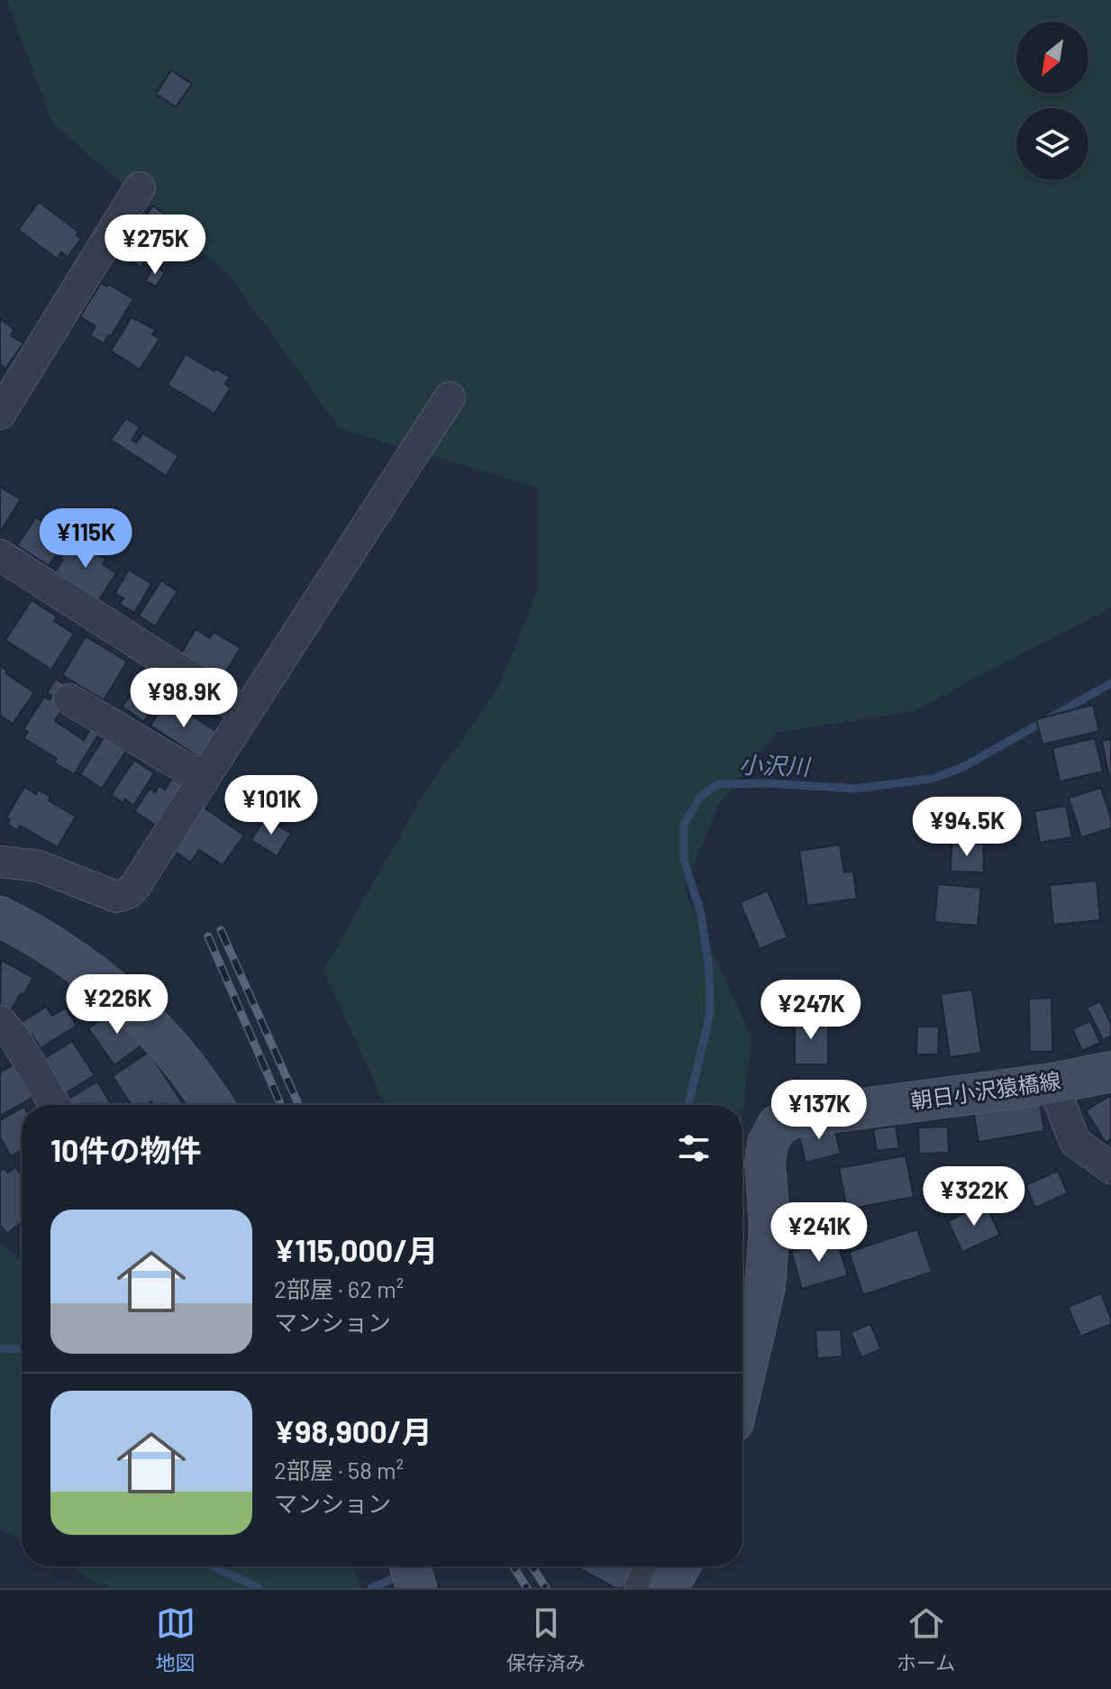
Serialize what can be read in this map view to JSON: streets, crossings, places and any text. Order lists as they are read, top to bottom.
{
  "streets": {
    "main road": ["朝日小沢猿橋線"]
  },
  "water": ["小沢川"],
  "north": "bottom left",
  "page": {
    "price": [
      "¥275K",
      "¥115K",
      "¥98.9K",
      "¥101K",
      "¥94.5K",
      "¥226K",
      "¥247K",
      "¥137K",
      "¥322K",
      "¥241K"
    ],
    "heading": "10件の物件",
    "list": [
      {
        "name": "¥115,000/月",
        "note": "2部屋 · 62 m² · マンション"
      },
      {
        "name": "¥98,900/月",
        "note": "2部屋 · 58 m² · マンション"
      }
    ],
    "tabs": ["地図", "保存済み", "ホーム"]
  }
}
